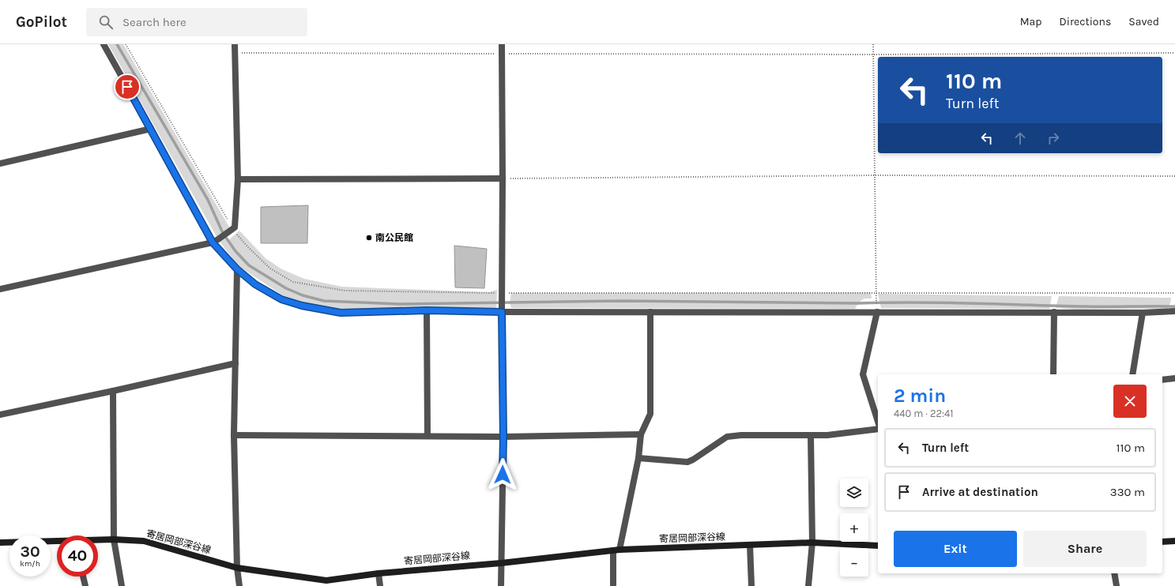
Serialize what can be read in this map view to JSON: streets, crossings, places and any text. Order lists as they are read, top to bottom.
{
  "streets": {
    "main road": ["寄居岡部深谷線"]
  },
  "places": ["南公民館"],
  "page": {
    "header": "GoPilot",
    "search": "Search here",
    "nav": ["Map", "Directions", "Saved"],
    "turn": ["110 m", "Turn left"],
    "heading": ["2 min", "440 m · 22:41"],
    "list": [
      {
        "name": "Turn left",
        "value": "110 m"
      },
      {
        "name": "Arrive at destination",
        "value": "330 m"
      }
    ],
    "map_buttons": ["+", "−"],
    "buttons": ["Exit", "Share"],
    "speed": "30 km/h",
    "limit": "40"
  }
}
